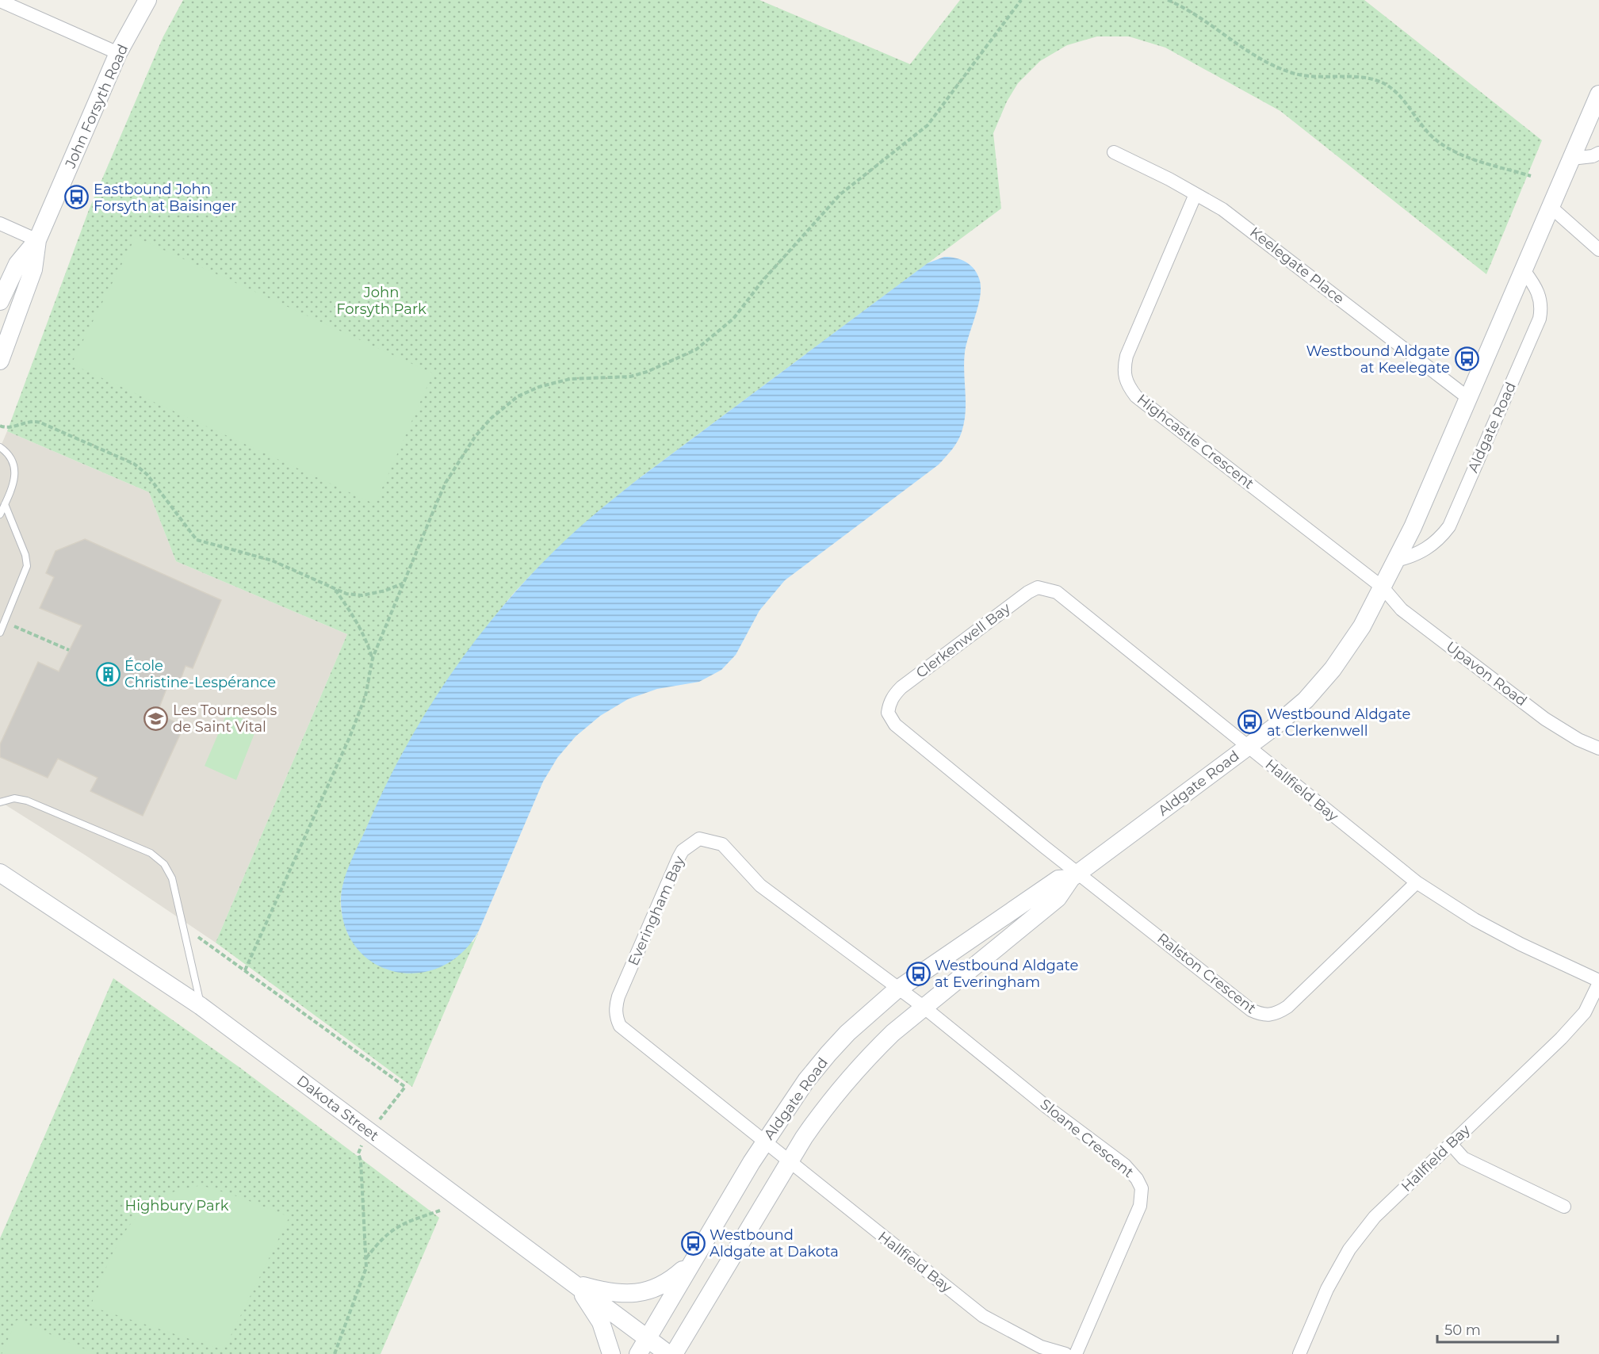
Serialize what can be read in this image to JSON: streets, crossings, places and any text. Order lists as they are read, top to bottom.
{
  "streets": {
    "street": [
      "John Forsyth Road",
      "Keelegate Place",
      "Aldgate Road",
      "Highcastle Crescent",
      "Clerkenwell Bay",
      "Upavon Road",
      "Hallfield Bay",
      "Everingham Bay",
      "Ralston Crescent",
      "Dakota Street",
      "Sloane Crescent"
    ]
  },
  "crossings": [
    ["Keelegate Place", "Aldgate Road"],
    ["Keelegate Place", "Highcastle Crescent"],
    ["Aldgate Road", "Highcastle Crescent"],
    ["Aldgate Road", "Clerkenwell Bay"],
    ["Aldgate Road", "Upavon Road"],
    ["Aldgate Road", "Hallfield Bay"],
    ["Aldgate Road", "Everingham Bay"],
    ["Aldgate Road", "Ralston Crescent"],
    ["Aldgate Road", "Dakota Street"],
    ["Aldgate Road", "Sloane Crescent"],
    ["Highcastle Crescent", "Upavon Road"],
    ["Clerkenwell Bay", "Hallfield Bay"],
    ["Clerkenwell Bay", "Ralston Crescent"],
    ["Hallfield Bay", "Everingham Bay"],
    ["Hallfield Bay", "Ralston Crescent"],
    ["Everingham Bay", "Sloane Crescent"]
  ],
  "parks": ["John Forsyth Park", "Highbury Park"],
  "places": {
    "bus stop": [
      "Eastbound John Forsyth at Baisinger",
      "Westbound Aldgate at Keelegate",
      "Westbound Aldgate at Clerkenwell",
      "Westbound Aldgate at Everingham",
      "Westbound Aldgate at Dakota"
    ],
    "building": ["École Christine-Lespérance"],
    "school or university": ["Les Tournesols de Saint Vital"]
  },
  "scale_bar": "50 m"
}
